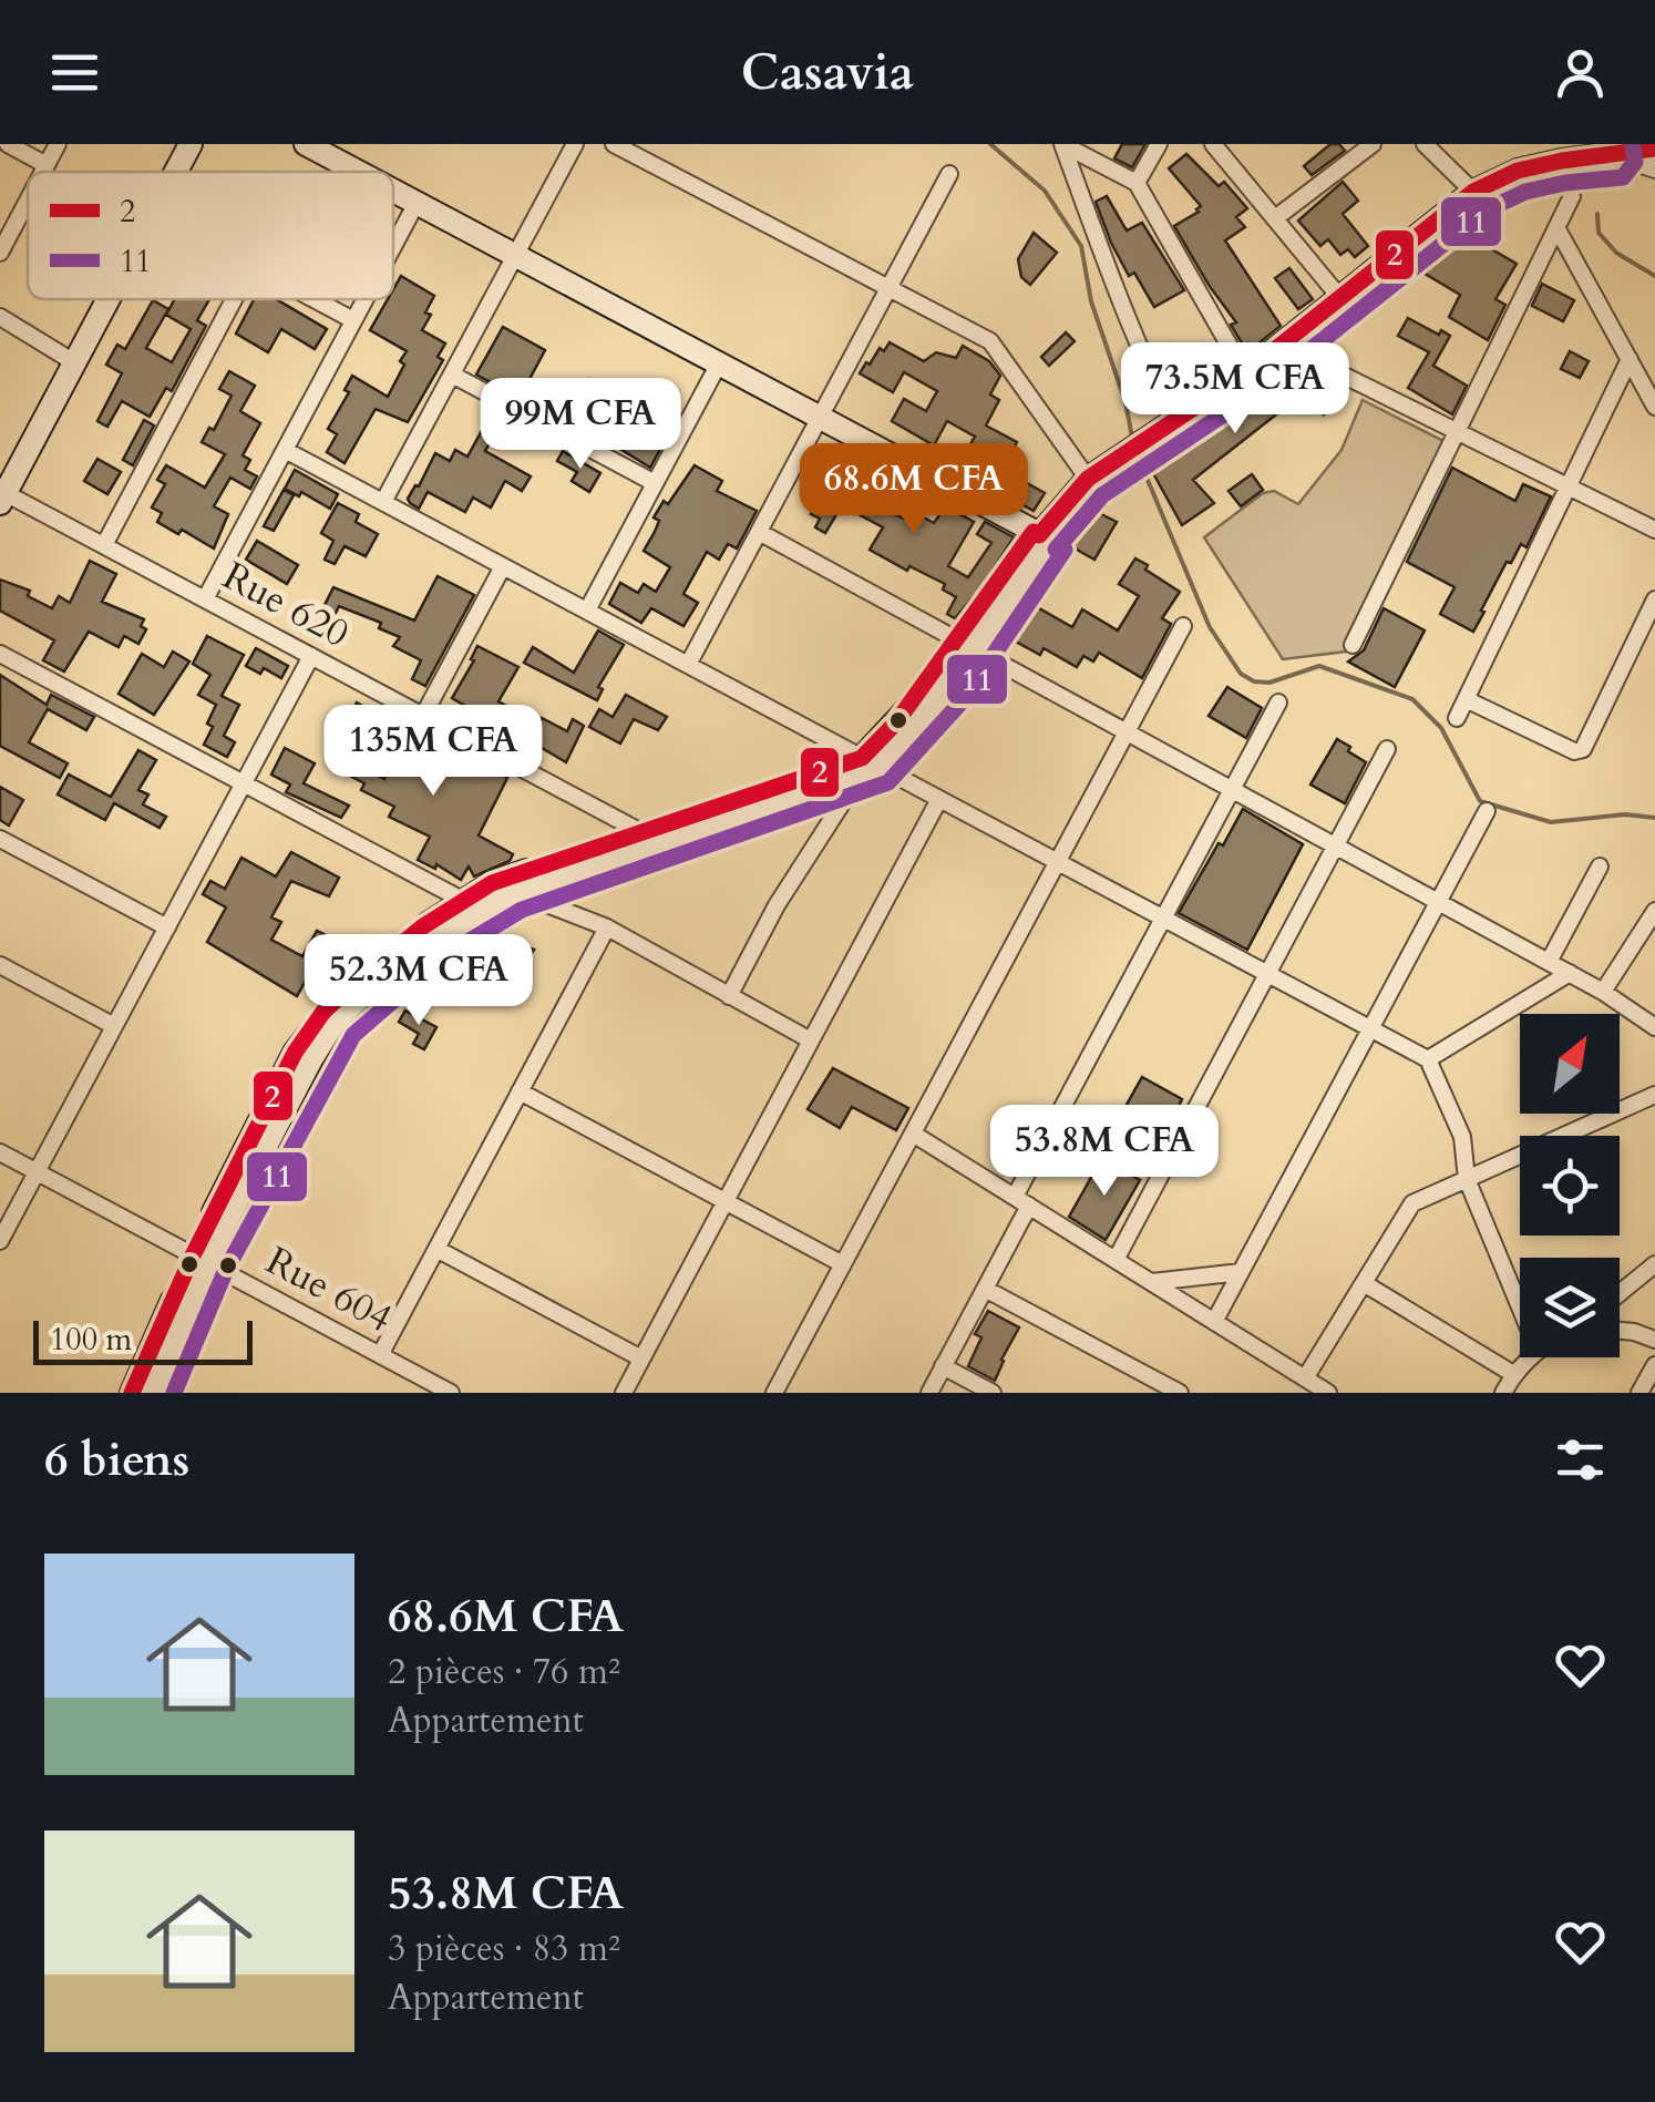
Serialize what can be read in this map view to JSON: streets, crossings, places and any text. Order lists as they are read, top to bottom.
{
  "streets": {
    "street": ["Rue 620", "Rue 604"]
  },
  "lines": ["transit line 11", "transit line 2"],
  "legend": ["2", "11"],
  "scale_bar": "100 m",
  "north": "top right",
  "page": {
    "header": "Casavia",
    "price": [
      "73.5M CFA",
      "99M CFA",
      "68.6M CFA",
      "135M CFA",
      "52.3M CFA",
      "53.8M CFA"
    ],
    "scale": "100 m",
    "heading": "6 biens",
    "list": [
      {
        "name": "68.6M CFA",
        "note": "2 pièces · 76 m² · Appartement"
      },
      {
        "name": "53.8M CFA",
        "note": "3 pièces · 83 m² · Appartement"
      }
    ]
  }
}
